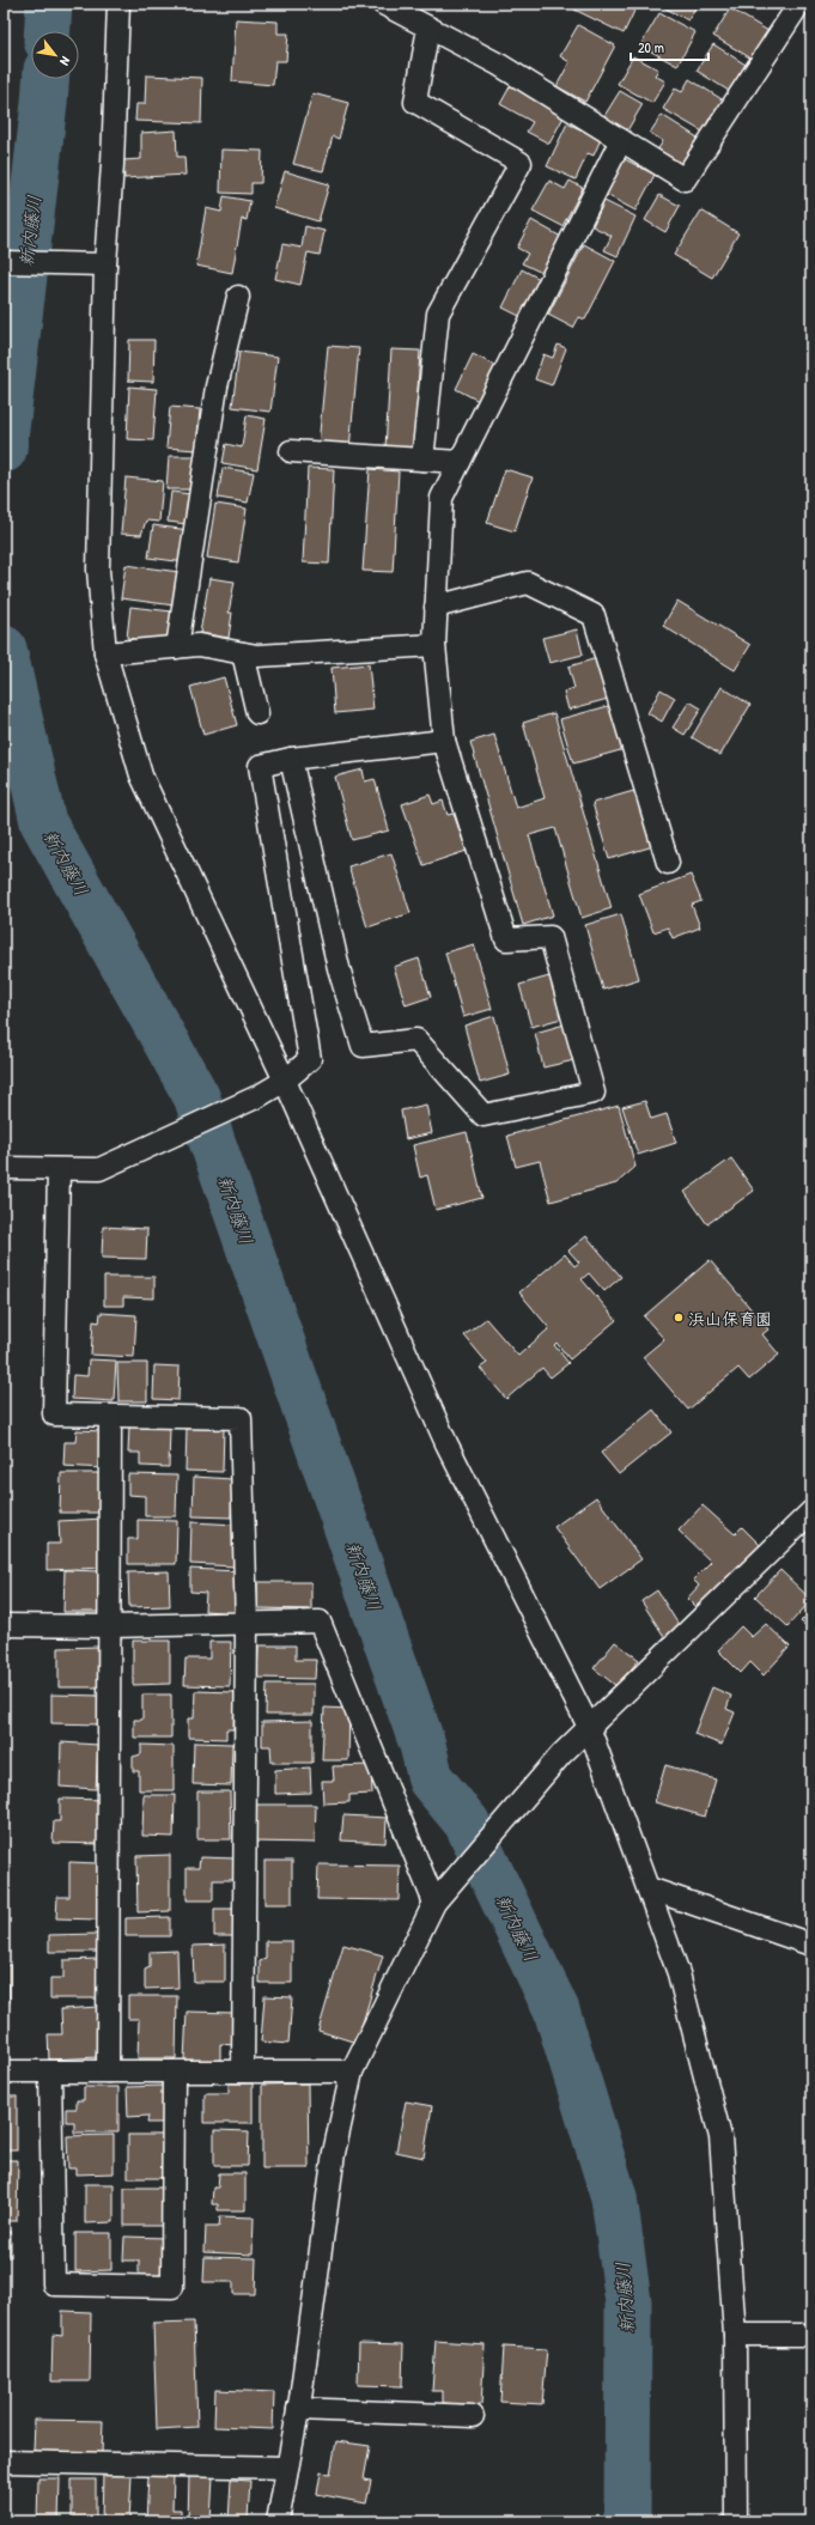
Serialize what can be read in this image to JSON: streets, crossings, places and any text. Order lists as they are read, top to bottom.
{
  "water": ["新内藤川"],
  "places": ["浜山保育園"],
  "scale_bar": "20 m",
  "north": "bottom right"
}
